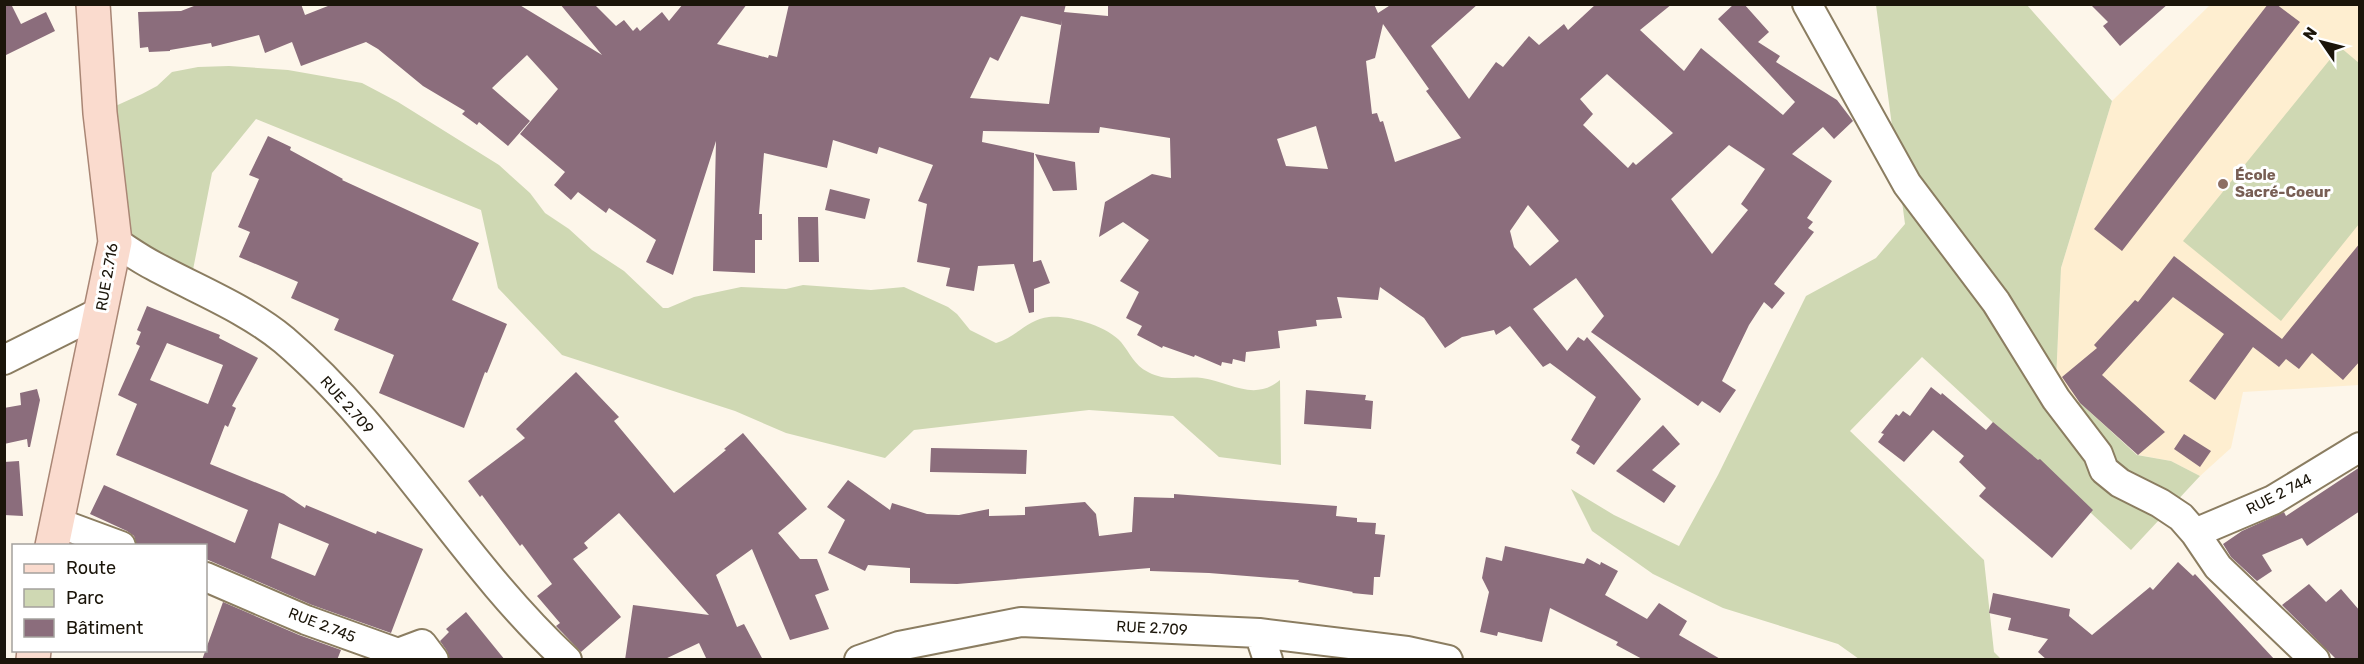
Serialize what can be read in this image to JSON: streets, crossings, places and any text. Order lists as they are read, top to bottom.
{
  "streets": {
    "main road": ["RUE 2.716"],
    "street": ["RUE 2.709", "RUE 2 744", "RUE 2.745"]
  },
  "crossings": [
    ["RUE 2.716", "RUE 2.709"]
  ],
  "places": ["École Sacré-Coeur"],
  "legend": ["Route", "Parc", "Bâtiment"],
  "north": "top left"
}
